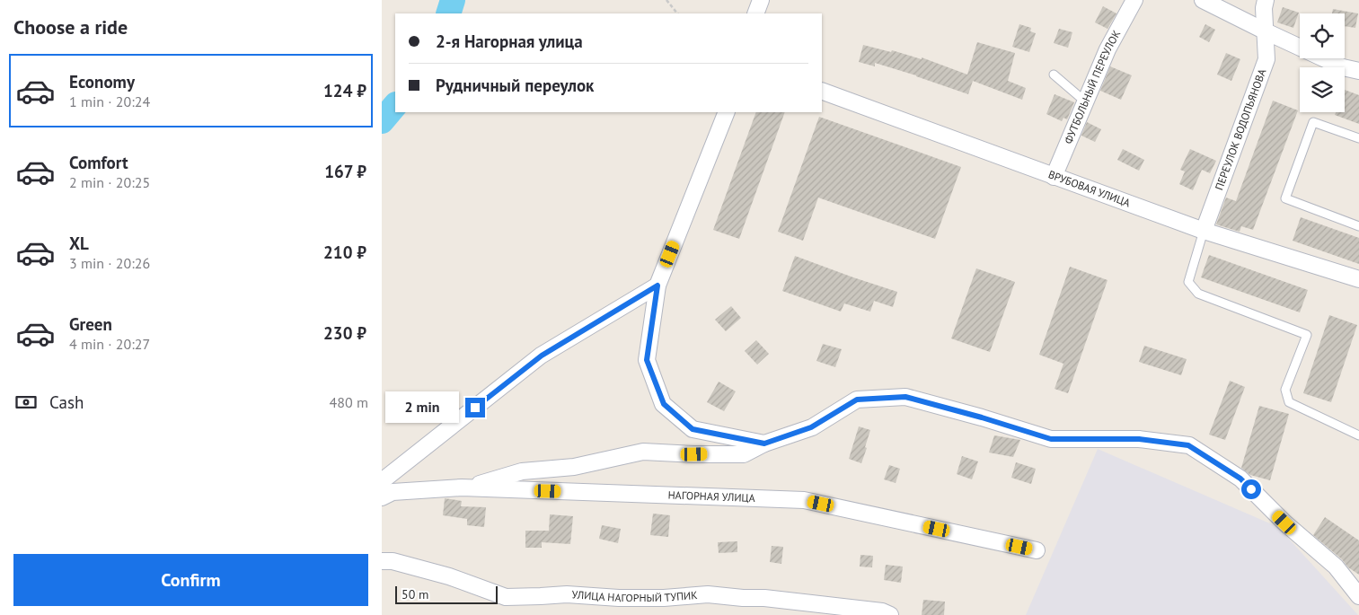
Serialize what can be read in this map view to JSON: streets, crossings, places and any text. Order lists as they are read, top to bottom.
{
  "streets": {
    "street": [
      "ФУТБОЛЬНЫЙ ПЕРЕУЛОК",
      "ПЕРЕУЛОК ВОДОПЬЯНОВА",
      "ВРУБОВАЯ УЛИЦА",
      "НАГОРНАЯ УЛИЦА",
      "УЛИЦА НАГОРНЫЙ ТУПИК"
    ]
  },
  "crossings": [
    ["ФУТБОЛЬНЫЙ ПЕРЕУЛОК", "ВРУБОВАЯ УЛИЦА"],
    ["ПЕРЕУЛОК ВОДОПЬЯНОВА", "ВРУБОВАЯ УЛИЦА"]
  ],
  "scale_bar": "50 m",
  "page": {
    "heading": "Choose a ride",
    "banner": ["2-я Нагорная улица", "Рудничный переулок"],
    "list": [
      {
        "name": "Economy",
        "note": "1 min · 20:24",
        "value": "124 ₽"
      },
      {
        "name": "Comfort",
        "note": "2 min · 20:25",
        "value": "167 ₽"
      },
      {
        "name": "XL",
        "note": "3 min · 20:26",
        "value": "210 ₽"
      },
      {
        "name": "Green",
        "note": "4 min · 20:27",
        "value": "230 ₽"
      }
    ],
    "pay": ["Cash", "480 m"],
    "bubble": "2 min",
    "buttons": "Confirm",
    "scale": "50 m"
  }
}
